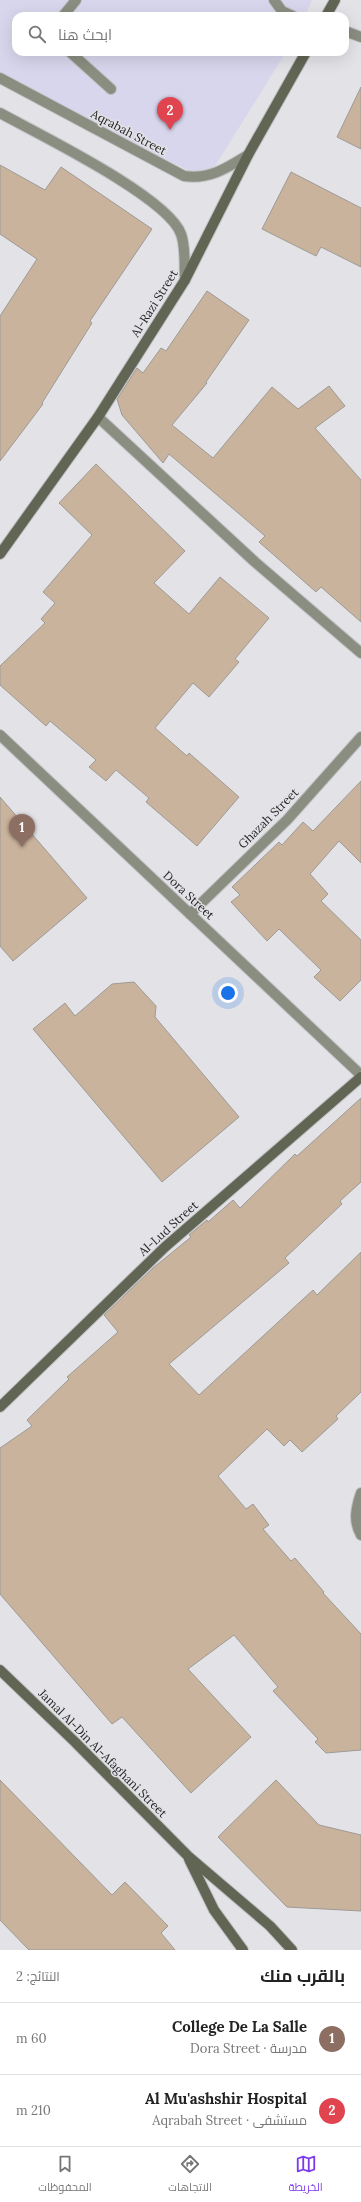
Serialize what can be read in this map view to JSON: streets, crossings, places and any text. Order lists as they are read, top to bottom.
{
  "streets": {
    "street": [
      "Aqrabah Street",
      "Al-Razi Street",
      "Ghazah Street",
      "Dora Street",
      "Al-Lud Street",
      "Jamal Al-Din Al-Afaghani Street"
    ]
  },
  "crossings": [
    ["Aqrabah Street", "Al-Razi Street"],
    ["Ghazah Street", "Dora Street"],
    ["Dora Street", "Al-Lud Street"]
  ],
  "page": {
    "search": "ابحث هنا",
    "pins": ["2", "1"],
    "heading": ["بالقرب منك", "النتائج: 2"],
    "list": [
      {
        "mark": "1",
        "name": "College De La Salle",
        "note": "مدرسة · Dora Street",
        "value": "60 m"
      },
      {
        "mark": "2",
        "name": "Al Mu'ashshir Hospital",
        "note": "مستشفى · Aqrabah Street",
        "value": "210 m"
      }
    ],
    "nav": ["الخريطة", "الاتجاهات", "المحفوظات"]
  }
}
